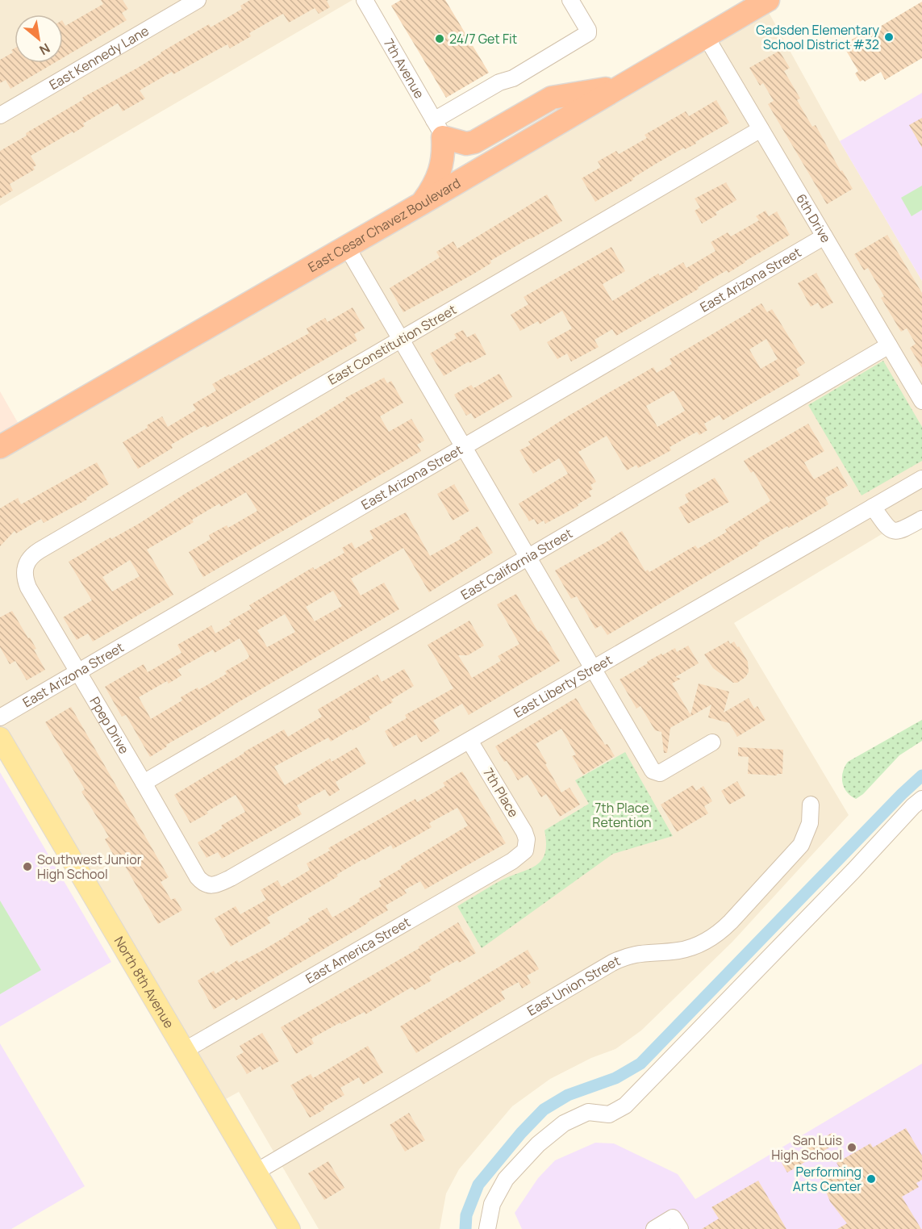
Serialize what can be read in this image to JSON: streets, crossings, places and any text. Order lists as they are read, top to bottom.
{
  "streets": {
    "highway": ["East Cesar Chavez Boulevard"],
    "main road": ["North 8th Avenue"],
    "street": [
      "East Kennedy Lane",
      "7th Avenue",
      "6th Drive",
      "East Arizona Street",
      "East Constitution Street",
      "East California Street",
      "East Liberty Street",
      "Ppep Drive",
      "7th Place",
      "East America Street",
      "East Union Street"
    ]
  },
  "crossings": [
    ["6th Drive", "East Cesar Chavez Boulevard"],
    ["6th Drive", "East Arizona Street"],
    ["6th Drive", "East Constitution Street"],
    ["6th Drive", "East California Street"],
    ["East Arizona Street", "Ppep Drive"],
    ["East Constitution Street", "Ppep Drive"],
    ["East California Street", "Ppep Drive"],
    ["East Liberty Street", "Ppep Drive"],
    ["East Liberty Street", "7th Place"],
    ["7th Place", "East America Street"],
    ["East America Street", "North 8th Avenue"],
    ["North 8th Avenue", "East Union Street"]
  ],
  "parks": ["7th Place Retention"],
  "places": [
    "Gadsden Elementary School District #32",
    "24/7 Get Fit",
    "Southwest Junior High School",
    "San Luis High School",
    "Performing Arts Center"
  ],
  "north": "bottom right"
}
